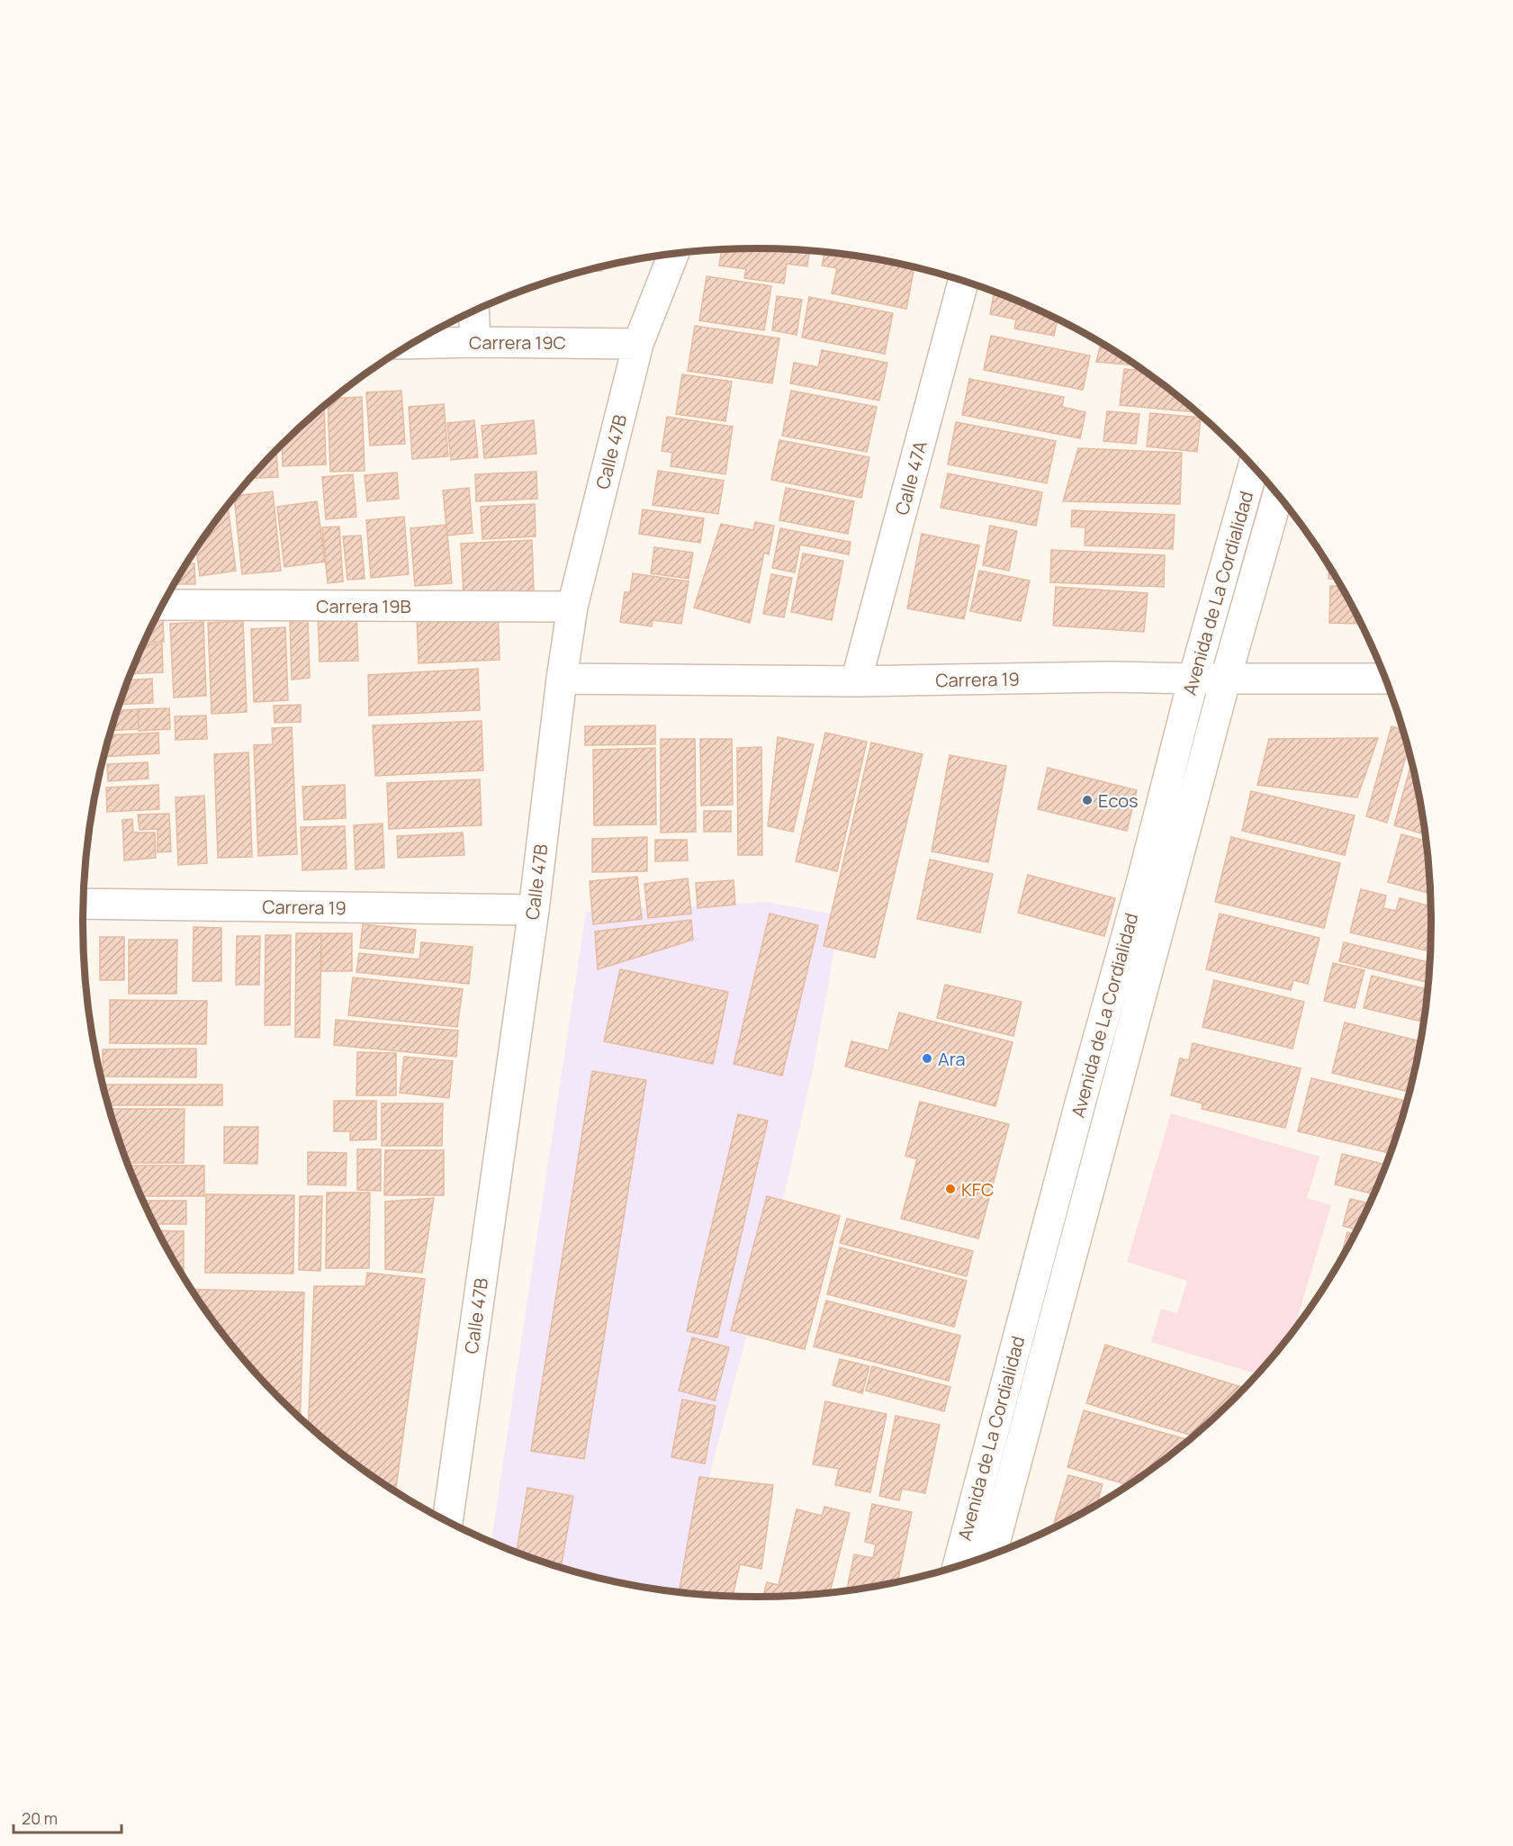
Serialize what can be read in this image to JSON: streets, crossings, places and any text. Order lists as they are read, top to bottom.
{
  "streets": {
    "street": [
      "Carrera 19C",
      "Calle 47B",
      "Calle 47A",
      "Avenida de La Cordialidad",
      "Carrera 19B",
      "Carrera 19"
    ]
  },
  "crossings": [
    ["Carrera 19C", "Calle 47B"],
    ["Calle 47B", "Carrera 19B"],
    ["Calle 47B", "Carrera 19"],
    ["Calle 47A", "Carrera 19"],
    ["Avenida de La Cordialidad", "Carrera 19"]
  ],
  "places": ["Ecos", "Ara", "KFC"],
  "scale_bar": "20 m"
}
